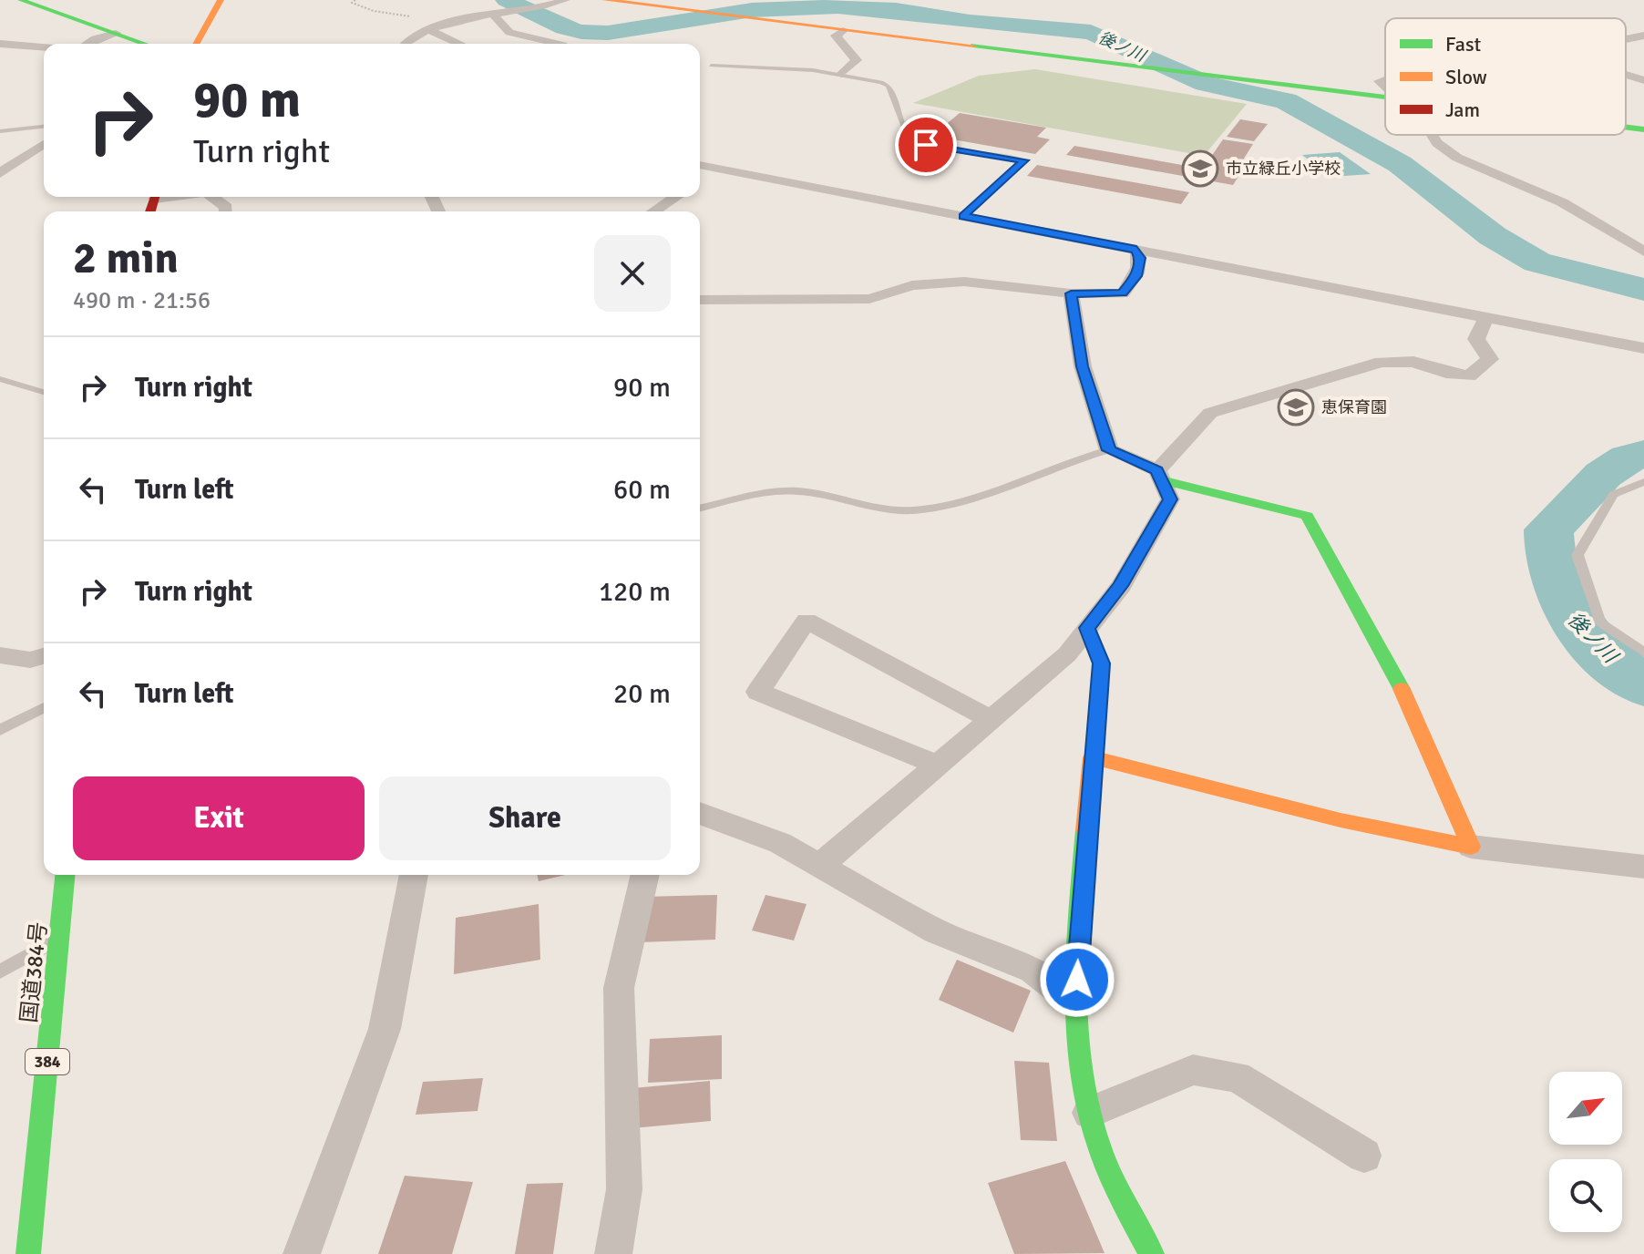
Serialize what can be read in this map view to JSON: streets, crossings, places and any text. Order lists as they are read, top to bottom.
{
  "streets": {
    "main road": ["国道384号", "384"]
  },
  "water": ["後ノ川"],
  "places": {
    "school or university": ["市立緑丘小学校", "恵保育園"]
  },
  "legend": ["Fast", "Slow", "Jam"],
  "north": "top right",
  "page": {
    "turn": ["90 m", "Turn right"],
    "heading": ["2 min", "490 m · 21:56"],
    "list": [
      {
        "name": "Turn right",
        "value": "90 m"
      },
      {
        "name": "Turn left",
        "value": "60 m"
      },
      {
        "name": "Turn right",
        "value": "120 m"
      },
      {
        "name": "Turn left",
        "value": "20 m"
      }
    ],
    "buttons": ["Exit", "Share"]
  }
}
